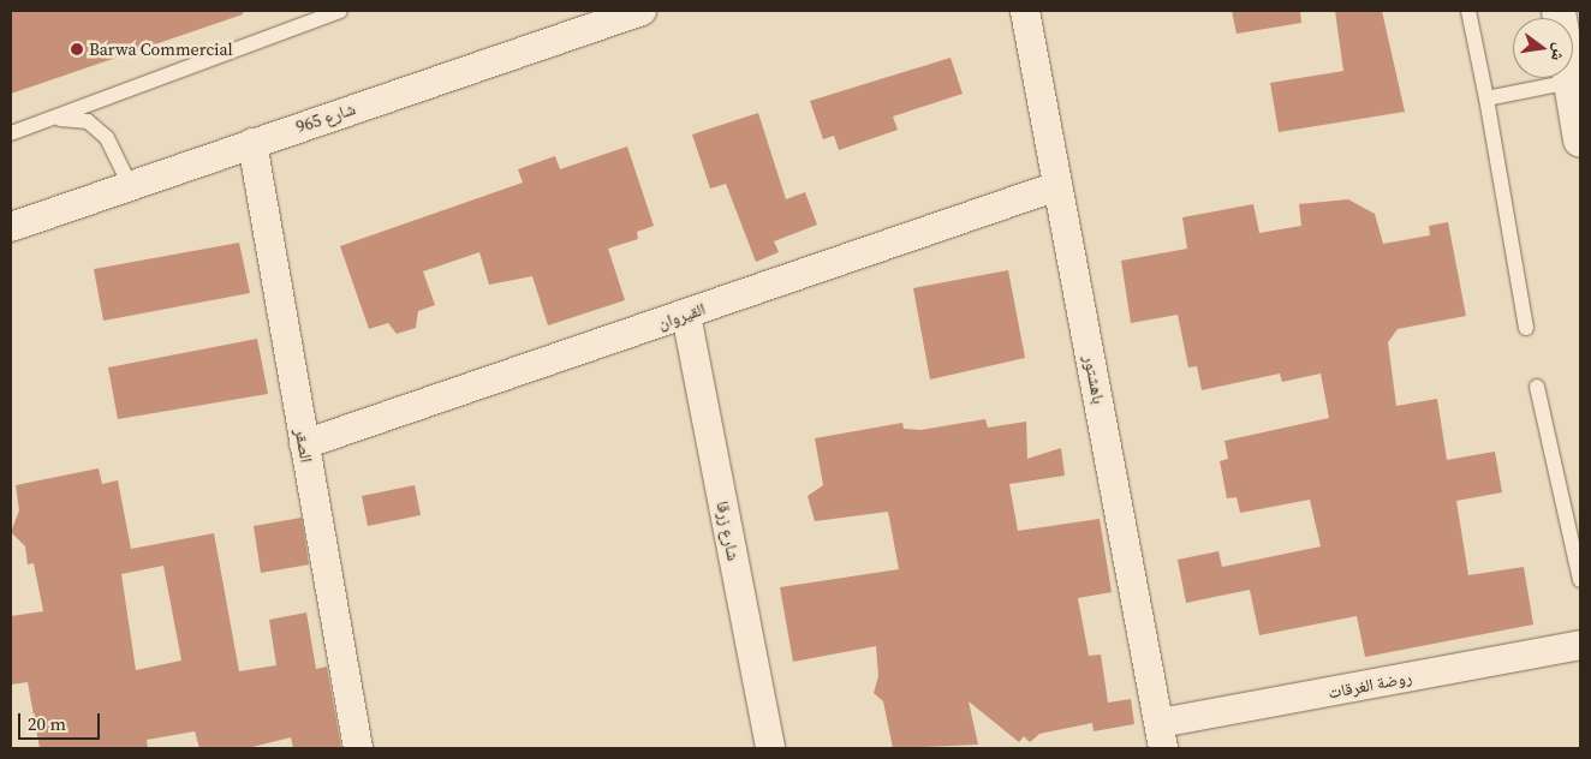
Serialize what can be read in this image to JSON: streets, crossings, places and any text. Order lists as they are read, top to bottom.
{
  "streets": {
    "street": [
      "شارع 965",
      "القيروان",
      "باهشتور",
      "الصقر",
      "شارع زرقا",
      "روضة الغرقات"
    ]
  },
  "crossings": [
    ["شارع 965", "الصقر"],
    ["القيروان", "باهشتور"],
    ["القيروان", "الصقر"],
    ["القيروان", "شارع زرقا"],
    ["باهشتور", "روضة الغرقات"]
  ],
  "places": ["Barwa Commercial"],
  "scale_bar": "20 m",
  "north": "right"
}
